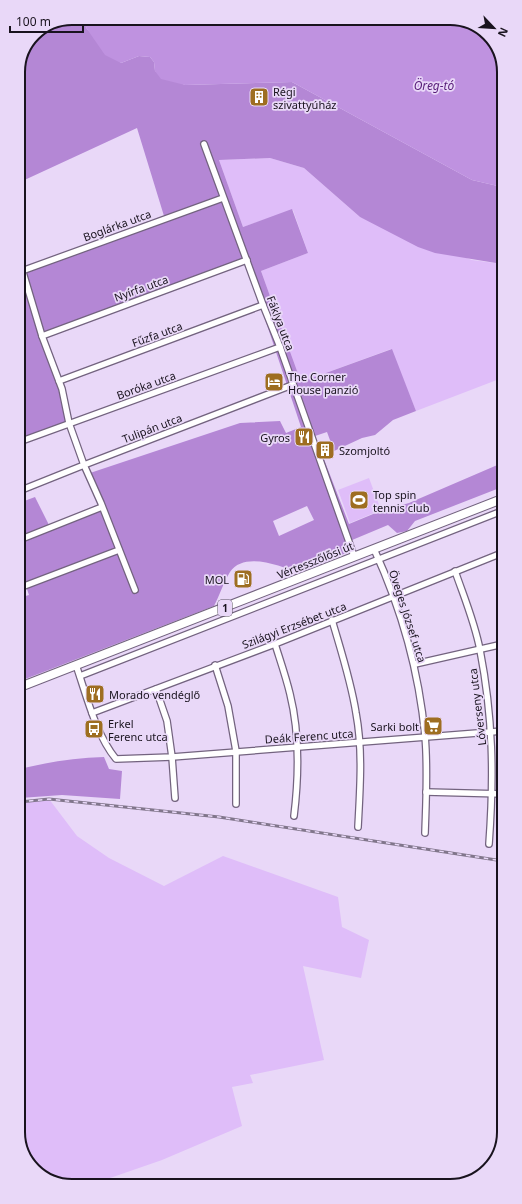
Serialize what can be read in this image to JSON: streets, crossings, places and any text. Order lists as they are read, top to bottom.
{
  "streets": {
    "main road": ["Vértesszőlősi út", "1"],
    "street": [
      "Boglárka utca",
      "Nyírfa utca",
      "Fáklya utca",
      "Fűzfa utca",
      "Boróka utca",
      "Tulipán utca",
      "Öveges József utca",
      "Szilágyi Erzsébet utca",
      "Lóverseny utca",
      "Deák Ferenc utca"
    ]
  },
  "crossings": [
    ["Boglárka utca", "Fáklya utca"],
    ["Nyírfa utca", "Fáklya utca"],
    ["Fáklya utca", "Fűzfa utca"],
    ["Fáklya utca", "Boróka utca"],
    ["Fáklya utca", "Tulipán utca"],
    ["Fáklya utca", "Vértesszőlősi út"],
    ["Vértesszőlősi út", "Öveges József utca"],
    ["Öveges József utca", "Szilágyi Erzsébet utca"],
    ["Öveges József utca", "Deák Ferenc utca"],
    ["Szilágyi Erzsébet utca", "Lóverseny utca"],
    ["Szilágyi Erzsébet utca", "Deák Ferenc utca"],
    ["Lóverseny utca", "Deák Ferenc utca"]
  ],
  "water": ["Öreg-tó"],
  "places": {
    "building": ["Régi szivattyúház", "Szomjoltó"],
    "hotel": ["The Corner House panzió"],
    "restaurant": ["Gyros", "Morado vendéglő"],
    "sports": ["Top spin tennis club"],
    "fuel station": ["MOL"],
    "supermarket": ["Sarki bolt"],
    "bus stop": ["Erkel Ferenc utca"]
  },
  "scale_bar": "100 m",
  "north": "bottom right"
}
